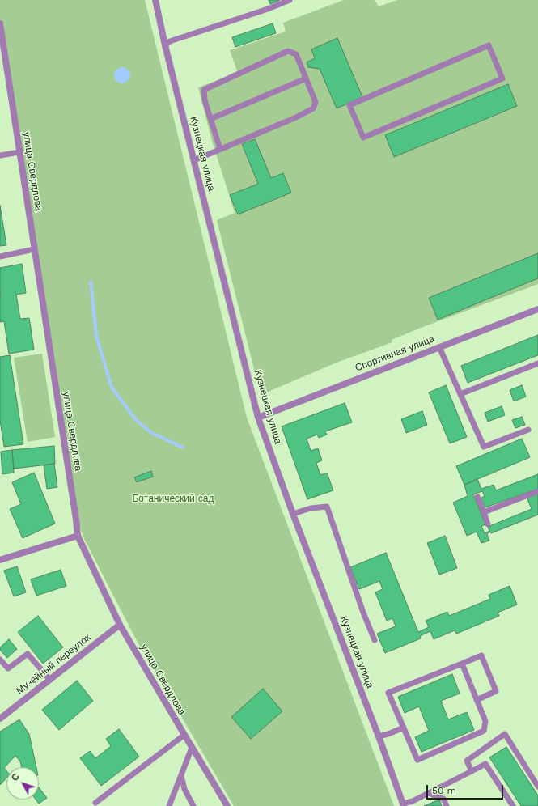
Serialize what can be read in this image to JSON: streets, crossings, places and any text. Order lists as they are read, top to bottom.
{
  "streets": {
    "street": [
      "Кузнецкая улица",
      "улица Свердлова",
      "Спортивная улица",
      "Музейный переулок"
    ]
  },
  "crossings": [
    ["Кузнецкая улица", "Спортивная улица"],
    ["улица Свердлова", "Музейный переулок"]
  ],
  "parks": ["Ботанический сад"],
  "scale_bar": "50 m",
  "north": "top left"
}
